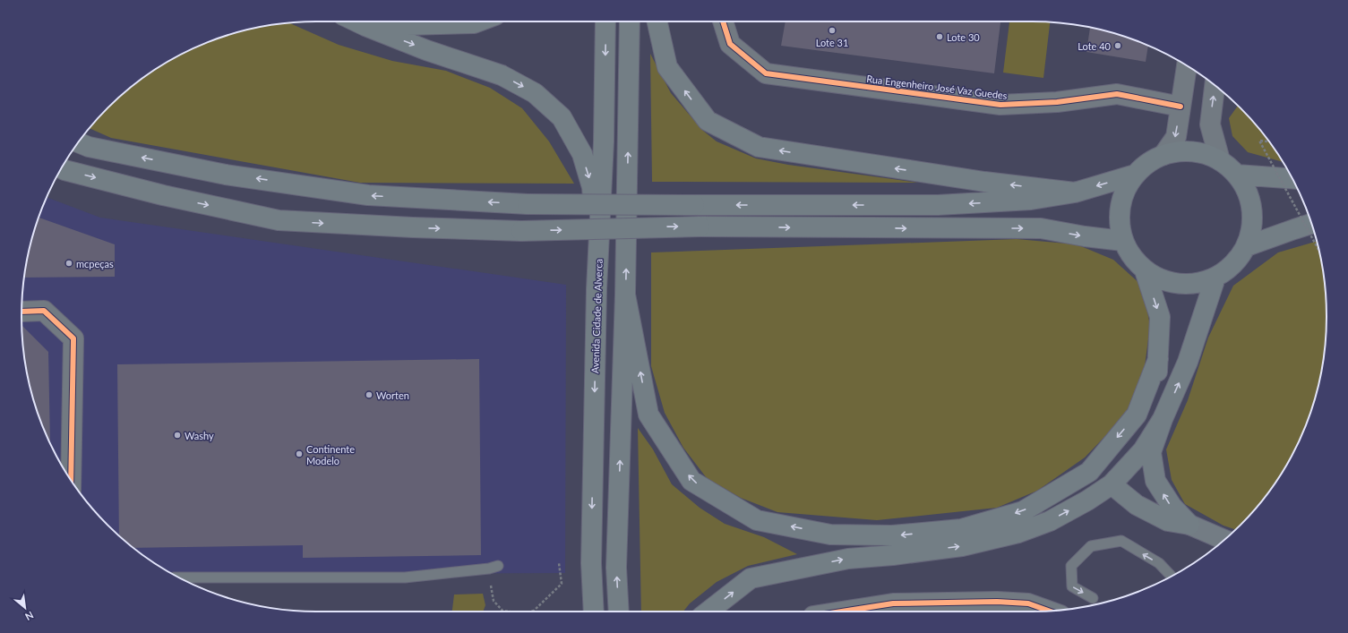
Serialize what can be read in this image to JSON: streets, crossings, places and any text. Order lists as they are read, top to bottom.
{
  "streets": {
    "main road": ["Avenida Cidade de Alverca"],
    "street": ["Rua Engenheiro José Vaz Guedes"]
  },
  "places": [
    "Lote 31",
    "Lote 30",
    "Lote 40",
    "mcpeças",
    "Worten",
    "Washy",
    "Continente Modelo"
  ],
  "north": "bottom right"
}
